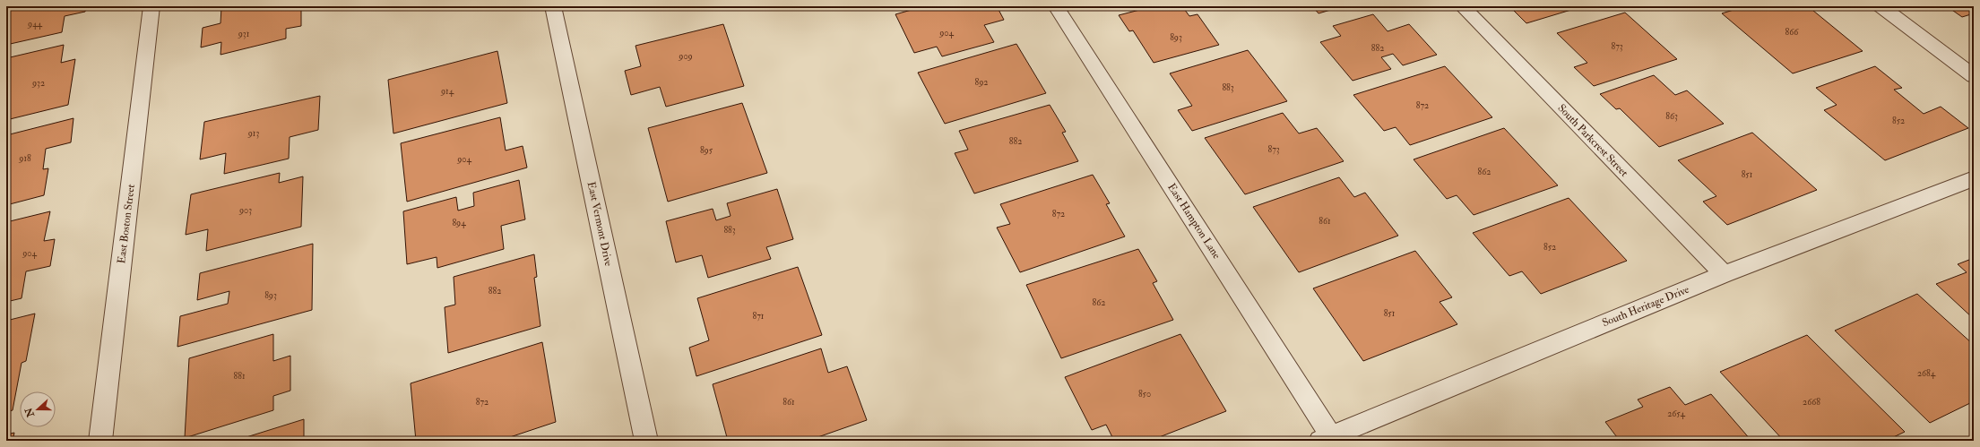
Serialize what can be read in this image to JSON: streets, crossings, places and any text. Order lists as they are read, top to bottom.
{
  "streets": {
    "street": [
      "South Parkcrest Street",
      "East Hampton Lane",
      "East Boston Street",
      "East Vermont Drive",
      "South Heritage Drive"
    ]
  },
  "crossings": [
    ["South Parkcrest Street", "South Heritage Drive"],
    ["East Hampton Lane", "South Heritage Drive"]
  ],
  "house_numbers": [
    "944",
    "866",
    "904",
    "931",
    "893",
    "873",
    "882",
    "909",
    "892",
    "932",
    "883",
    "914",
    "872",
    "863",
    "852",
    "913",
    "882",
    "873",
    "895",
    "918",
    "904",
    "862",
    "851",
    "903",
    "872",
    "861",
    "894",
    "883",
    "852",
    "904",
    "882",
    "893",
    "862",
    "851",
    "871",
    "2684",
    "881",
    "850",
    "872",
    "861",
    "2668",
    "2654"
  ],
  "north": "left"
}
